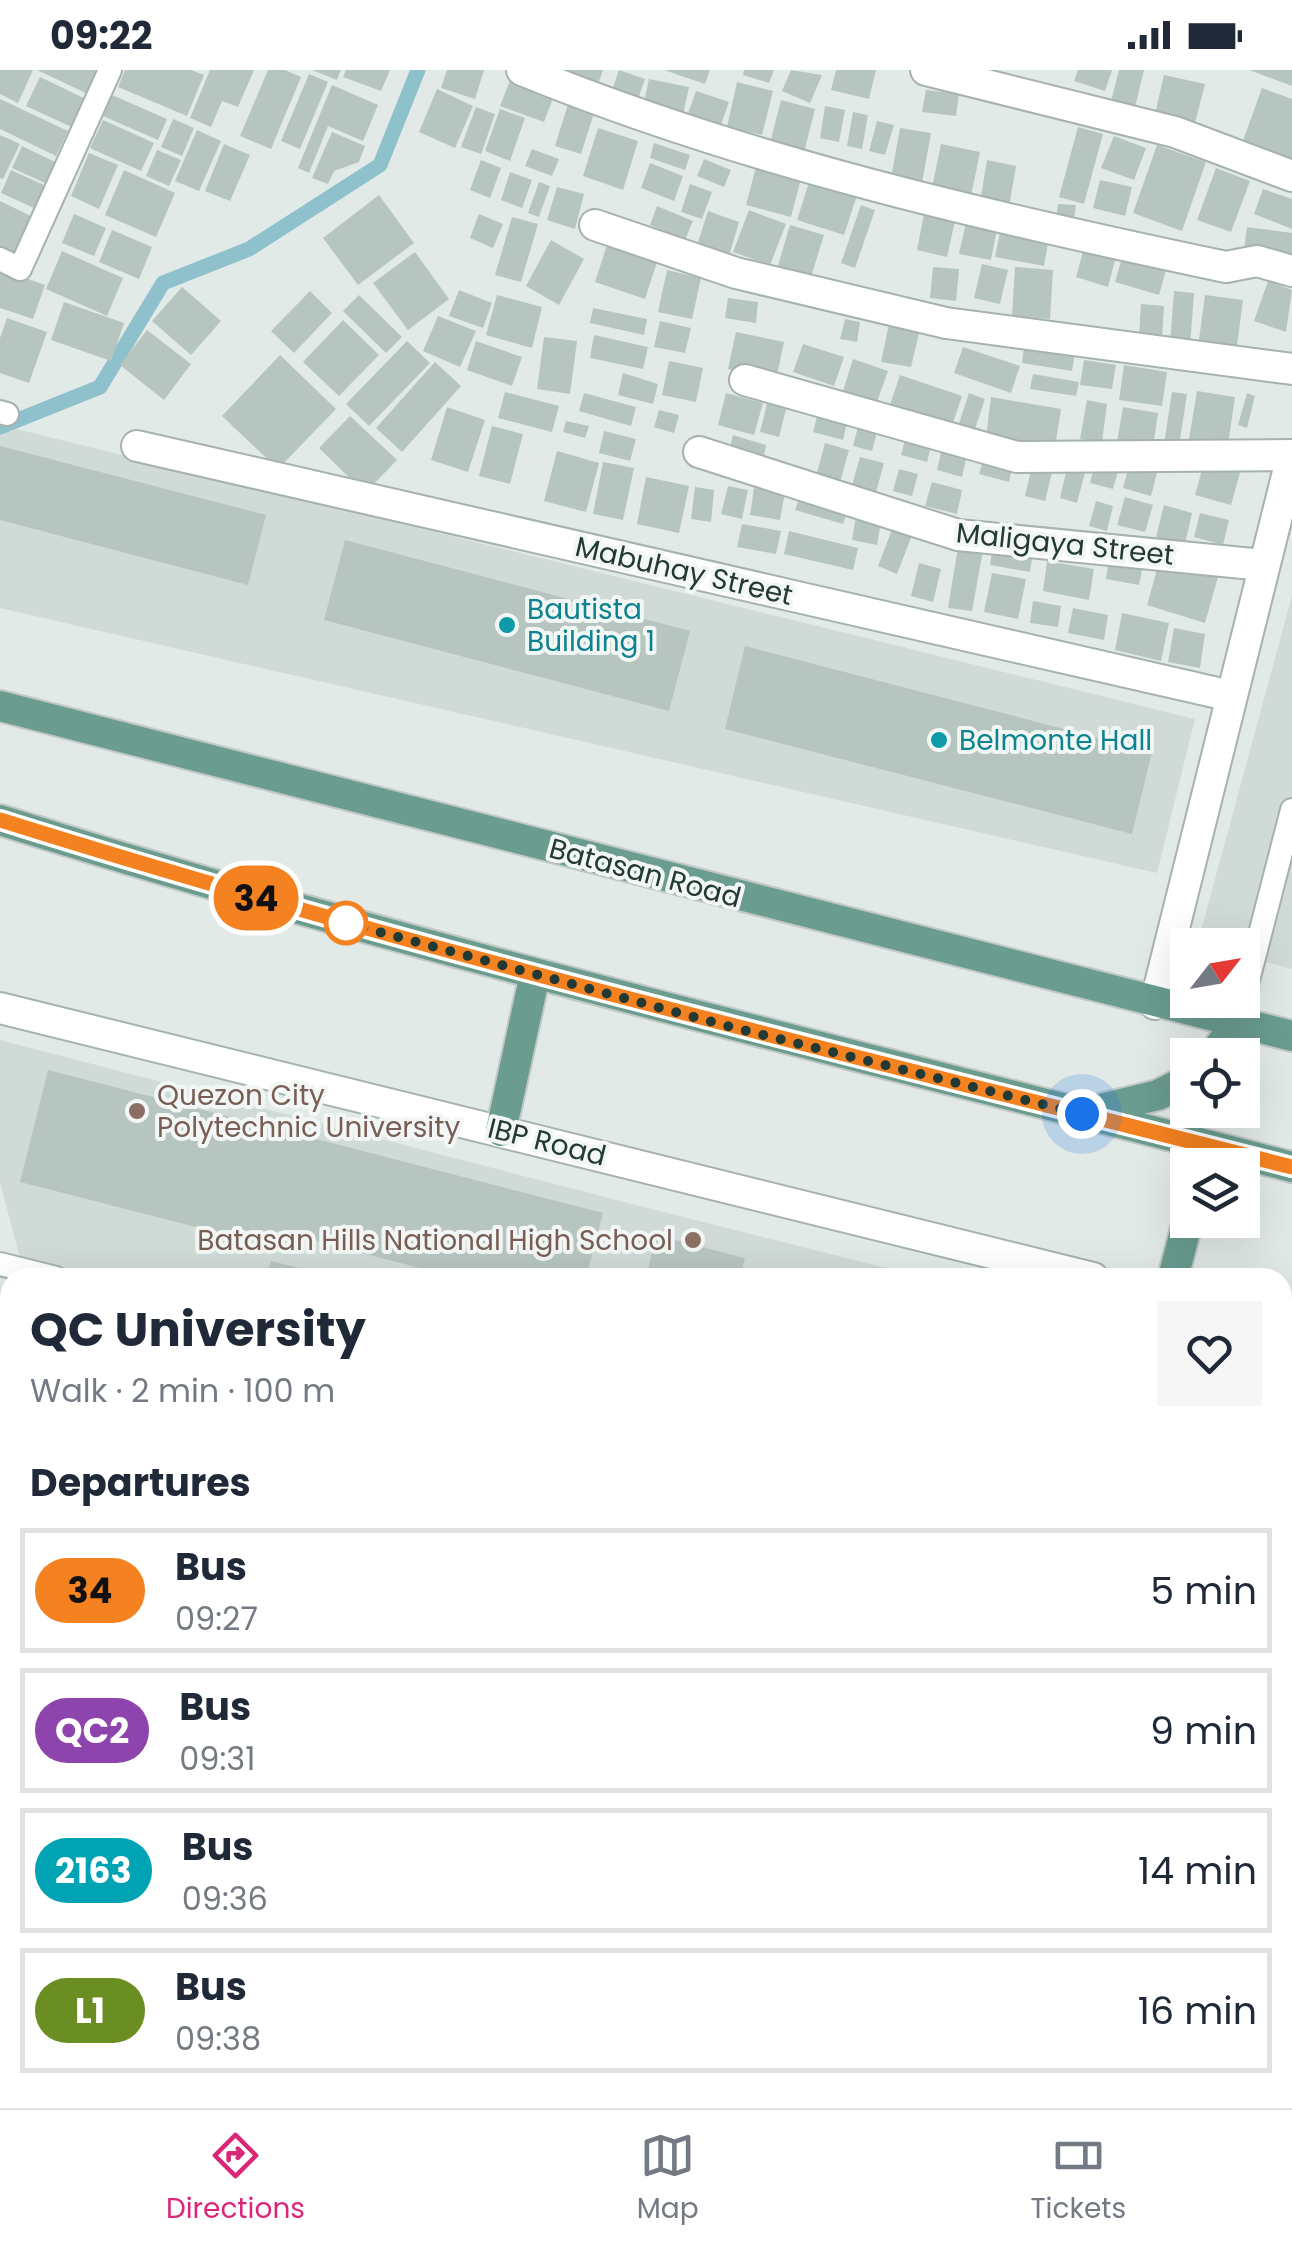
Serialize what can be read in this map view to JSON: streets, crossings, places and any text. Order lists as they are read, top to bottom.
{
  "streets": {
    "main road": ["Batasan Road"],
    "street": ["Maligaya Street", "Mabuhay Street", "IBP Road"]
  },
  "places": [
    "Bautista Building 1",
    "Belmonte Hall",
    "Quezon City Polytechnic University",
    "Batasan Hills National High School"
  ],
  "lines": ["bus line 34"],
  "north": "top right",
  "page": {
    "status": "09:22",
    "on_map": "34",
    "heading": [
      ["QC University", "Walk · 2 min · 100 m"],
      "Departures"
    ],
    "list": [
      {
        "mark": "34",
        "name": "Bus",
        "note": "09:27",
        "value": "5 min"
      },
      {
        "mark": "QC2",
        "name": "Bus",
        "note": "09:31",
        "value": "9 min"
      },
      {
        "mark": "2163",
        "name": "Bus",
        "note": "09:36",
        "value": "14 min"
      },
      {
        "mark": "L1",
        "name": "Bus",
        "note": "09:38",
        "value": "16 min"
      }
    ],
    "tabs": ["Directions", "Map", "Tickets"]
  }
}
